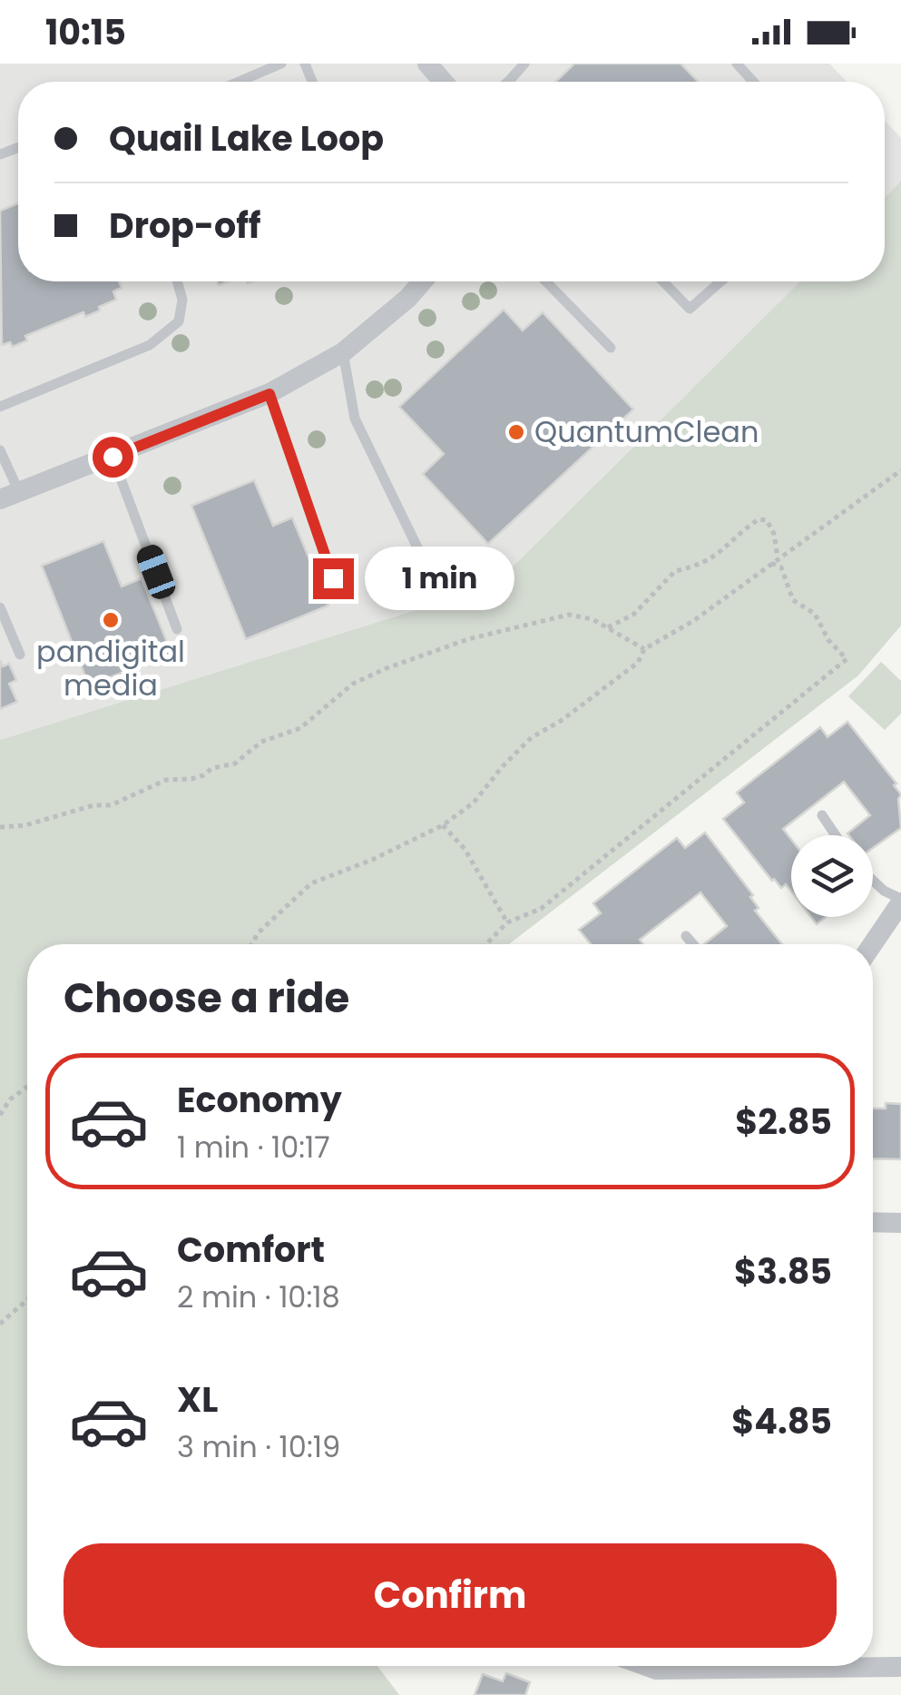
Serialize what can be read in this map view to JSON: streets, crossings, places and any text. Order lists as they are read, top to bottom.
{
  "places": ["QuantumClean", "pandigital media"],
  "page": {
    "status": "10:15",
    "banner": ["Quail Lake Loop", "Drop-off"],
    "bubble": "1 min",
    "heading": "Choose a ride",
    "list": [
      {
        "name": "Economy",
        "note": "1 min · 10:17",
        "value": "$2.85"
      },
      {
        "name": "Comfort",
        "note": "2 min · 10:18",
        "value": "$3.85"
      },
      {
        "name": "XL",
        "note": "3 min · 10:19",
        "value": "$4.85"
      }
    ],
    "buttons": "Confirm"
  }
}
